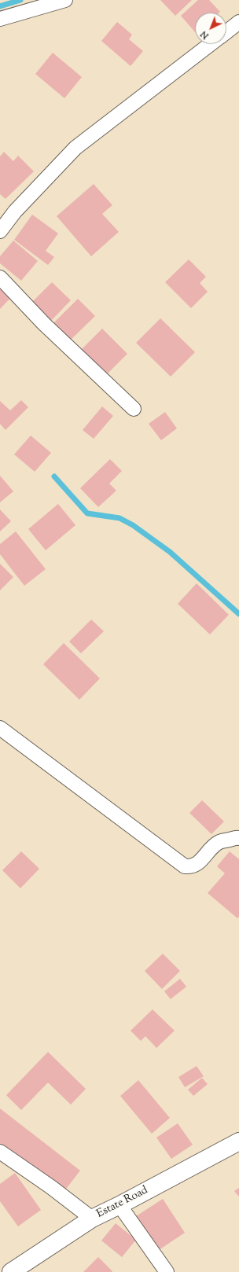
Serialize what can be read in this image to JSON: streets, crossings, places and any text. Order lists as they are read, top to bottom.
{
  "streets": {
    "street": ["Estate Road"]
  },
  "north": "bottom left"
}
